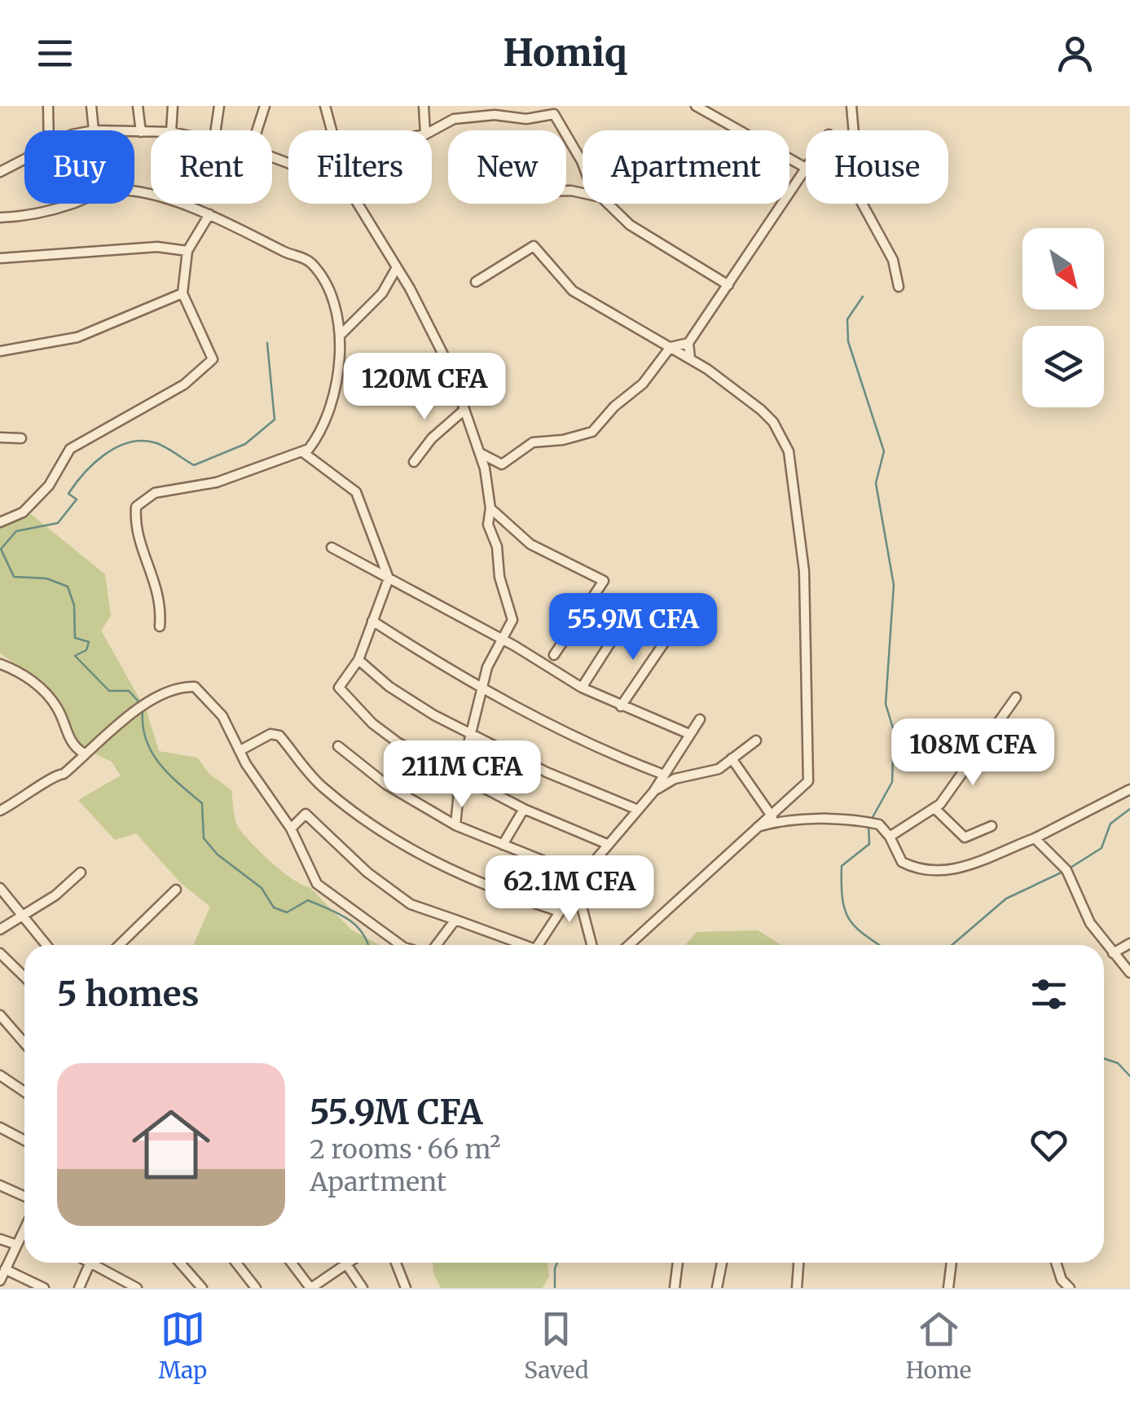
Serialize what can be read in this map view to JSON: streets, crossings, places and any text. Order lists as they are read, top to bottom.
{
  "north": "bottom right",
  "page": {
    "header": "Homiq",
    "chip": [
      "Buy",
      "Rent",
      "Filters",
      "New",
      "Apartment",
      "House"
    ],
    "price": [
      "120M CFA",
      "55.9M CFA",
      "108M CFA",
      "211M CFA",
      "62.1M CFA"
    ],
    "heading": "5 homes",
    "list": [
      {
        "name": "55.9M CFA",
        "note": "2 rooms · 66 m² · Apartment"
      }
    ],
    "tabs": ["Map", "Saved", "Home"]
  }
}
